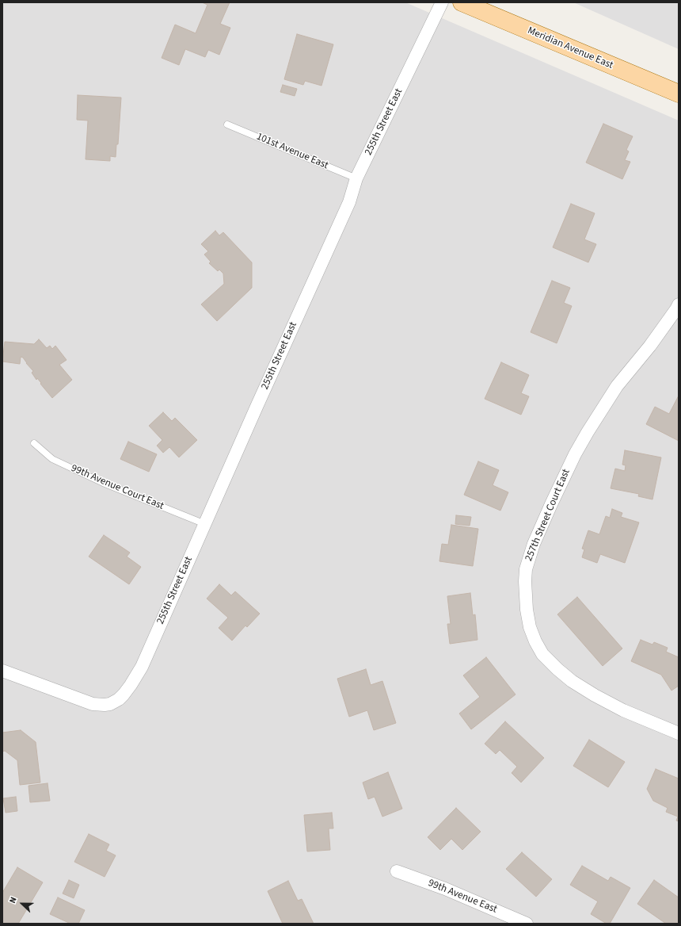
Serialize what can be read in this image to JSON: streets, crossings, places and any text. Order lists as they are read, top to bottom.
{
  "streets": {
    "main road": ["Meridian Avenue East"],
    "street": ["255th Street East", "257th Street Court East", "99th Avenue East"],
    "lane": ["101st Avenue East", "99th Avenue Court East"]
  },
  "crossings": [
    ["255th Street East", "101st Avenue East"],
    ["255th Street East", "99th Avenue Court East"]
  ],
  "north": "left"
}
